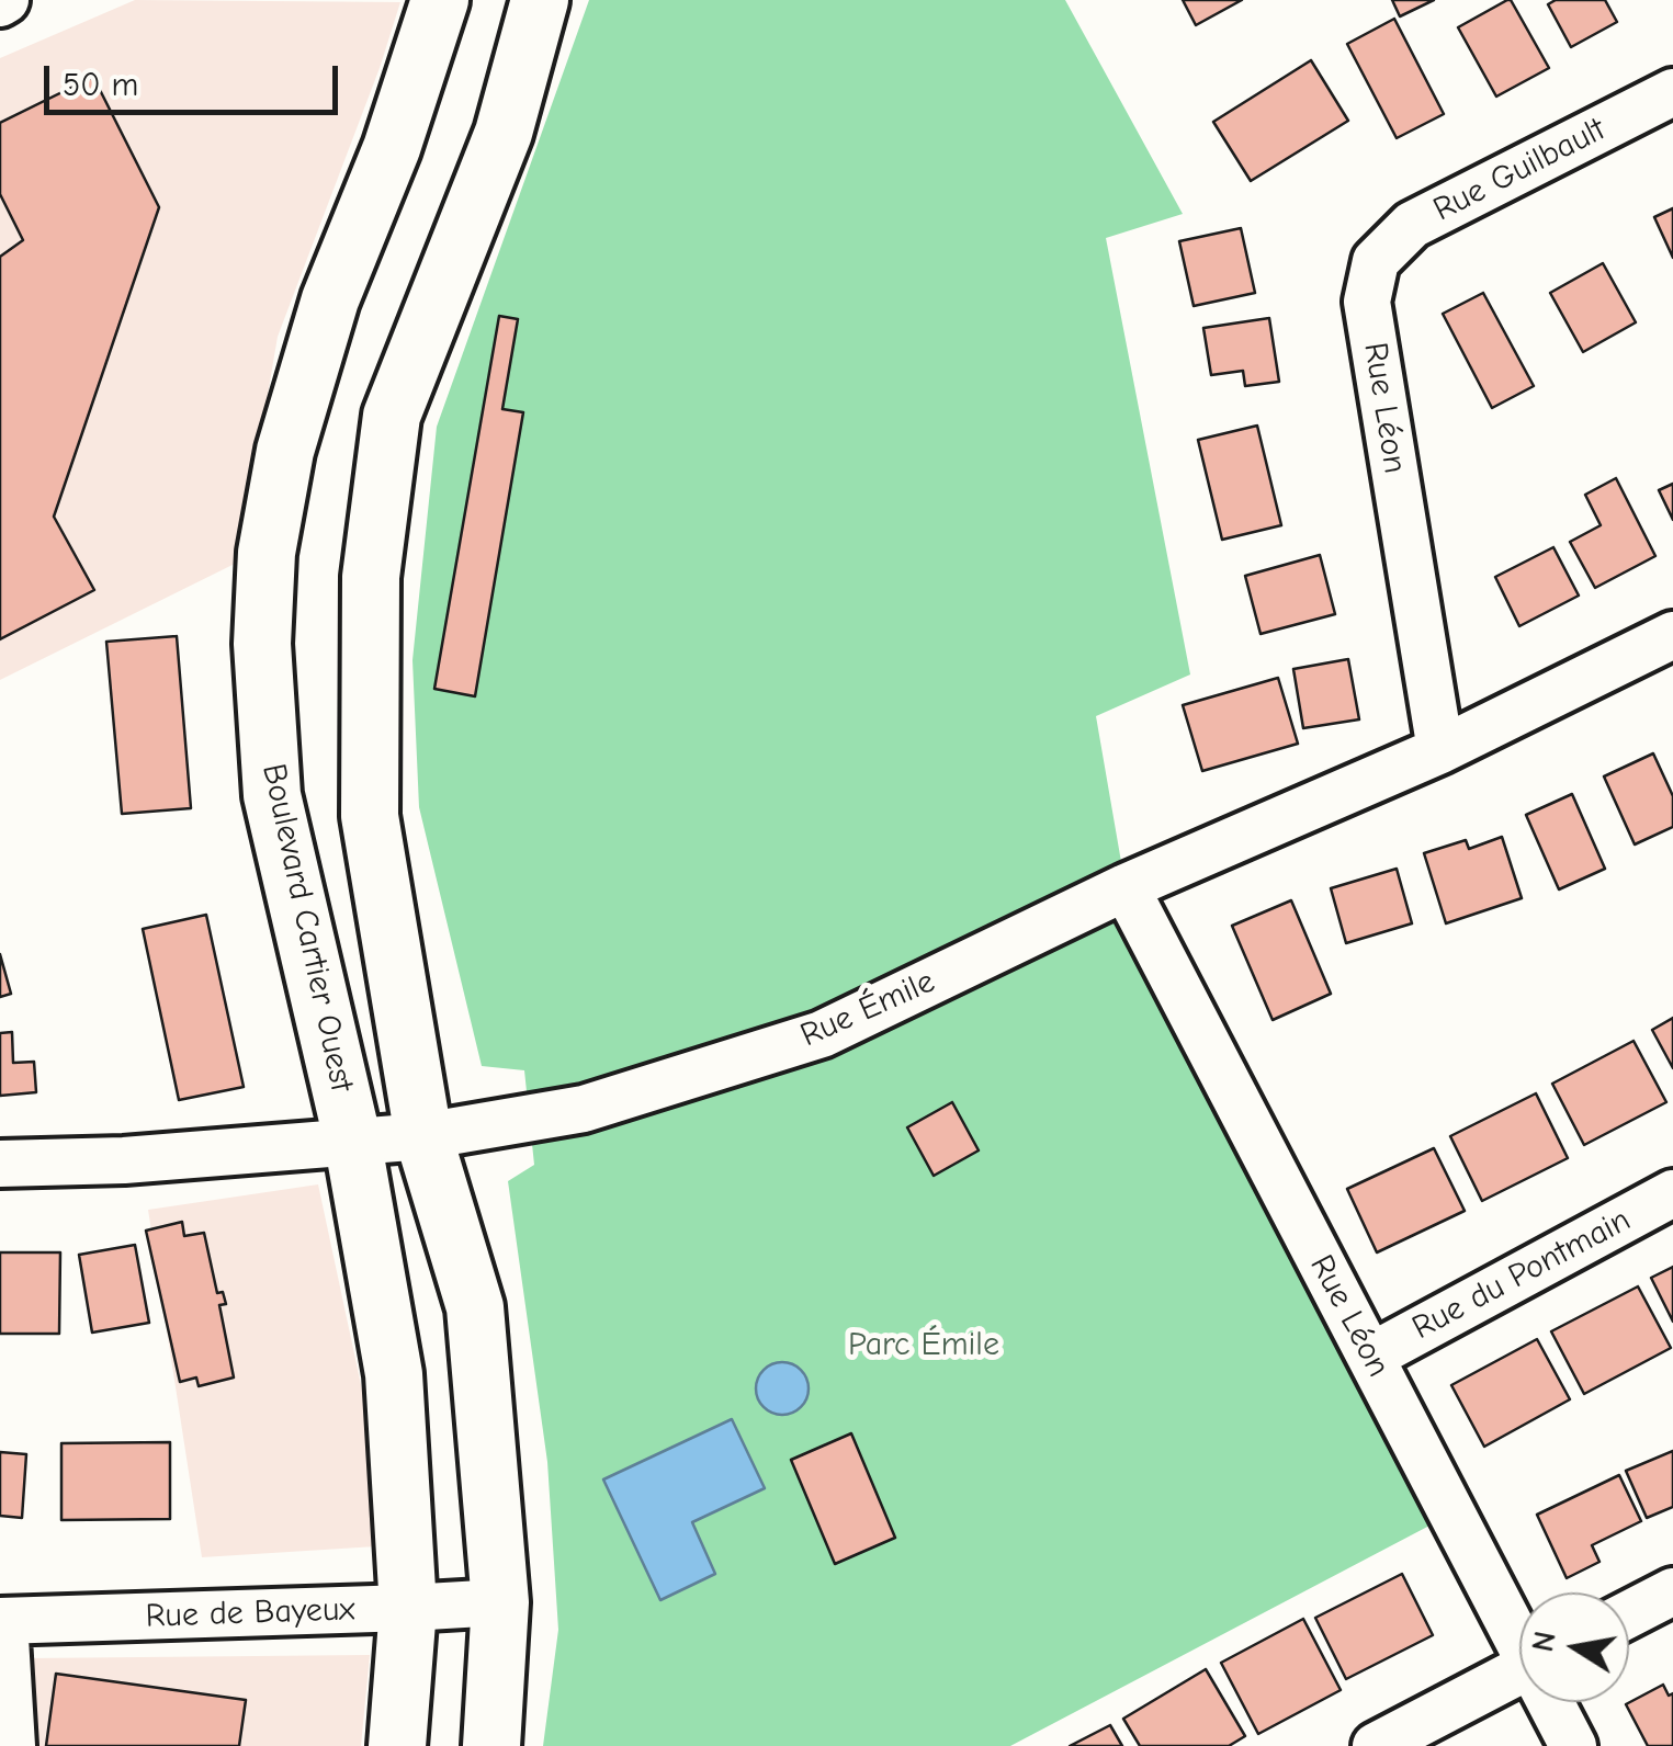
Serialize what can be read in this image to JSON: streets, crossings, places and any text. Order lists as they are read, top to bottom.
{
  "streets": {
    "street": [
      "Rue Guilbault",
      "Rue Léon",
      "Boulevard Cartier Ouest",
      "Rue Émile",
      "Rue du Pontmain",
      "Rue de Bayeux"
    ]
  },
  "crossings": [
    ["Rue Guilbault", "Rue Léon"],
    ["Rue Léon", "Rue Émile"],
    ["Rue Léon", "Rue du Pontmain"],
    ["Boulevard Cartier Ouest", "Rue Émile"],
    ["Boulevard Cartier Ouest", "Rue de Bayeux"]
  ],
  "parks": ["Parc Émile"],
  "scale_bar": "50 m",
  "north": "left"
}
